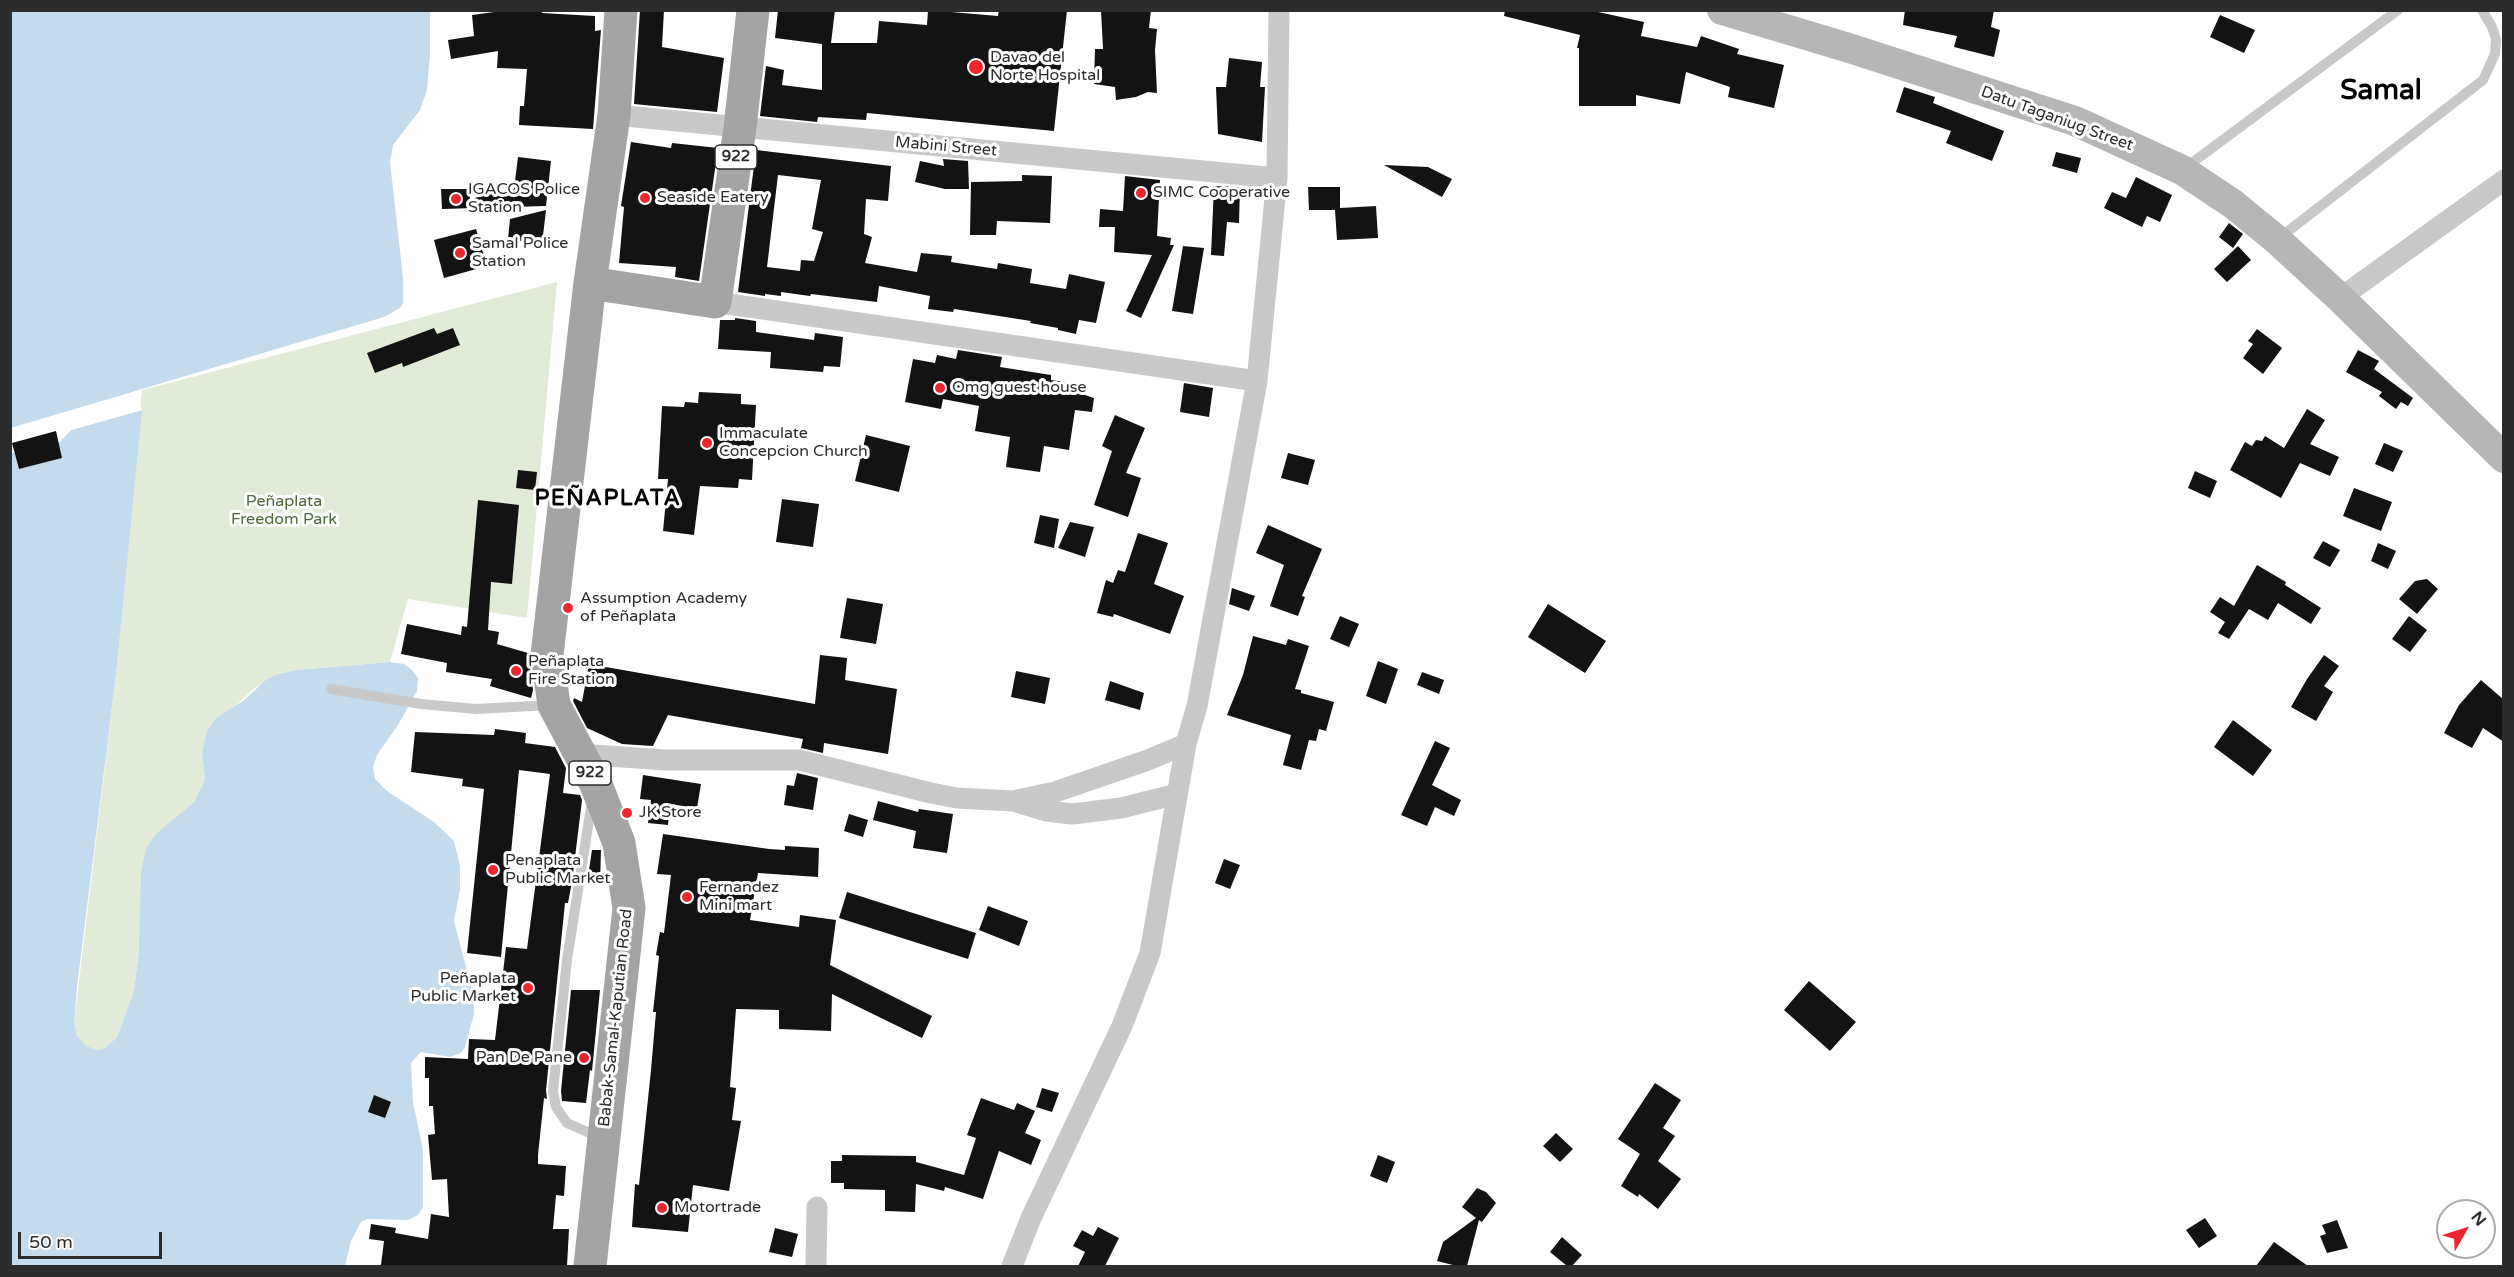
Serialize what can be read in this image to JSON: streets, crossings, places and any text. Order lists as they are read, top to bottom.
{
  "streets": {
    "main road": ["Datu Taganiug Street", "922", "Babak-Samal-Kaputian Road"],
    "street": ["Mabini Street"]
  },
  "crossings": [
    ["Mabini Street", "922"],
    ["Mabini Street", "Babak-Samal-Kaputian Road"]
  ],
  "districts": ["Samal", "PEÑAPLATA"],
  "parks": ["Peñaplata Freedom Park"],
  "places": [
    "Davao del Norte Hospital",
    "SIMC Cooperative",
    "Seaside Eatery",
    "IGACOS Police Station",
    "Samal Police Station",
    "Omg guest house",
    "Immaculate Concepcion Church",
    "Assumption Academy of Peñaplata",
    "Peñaplata Fire Station",
    "JK Store",
    "Penaplata Public Market",
    "Fernandez Mini mart",
    "Peñaplata Public Market",
    "Pan De Pane",
    "Motortrade"
  ],
  "scale_bar": "50 m",
  "north": "top right"
}
